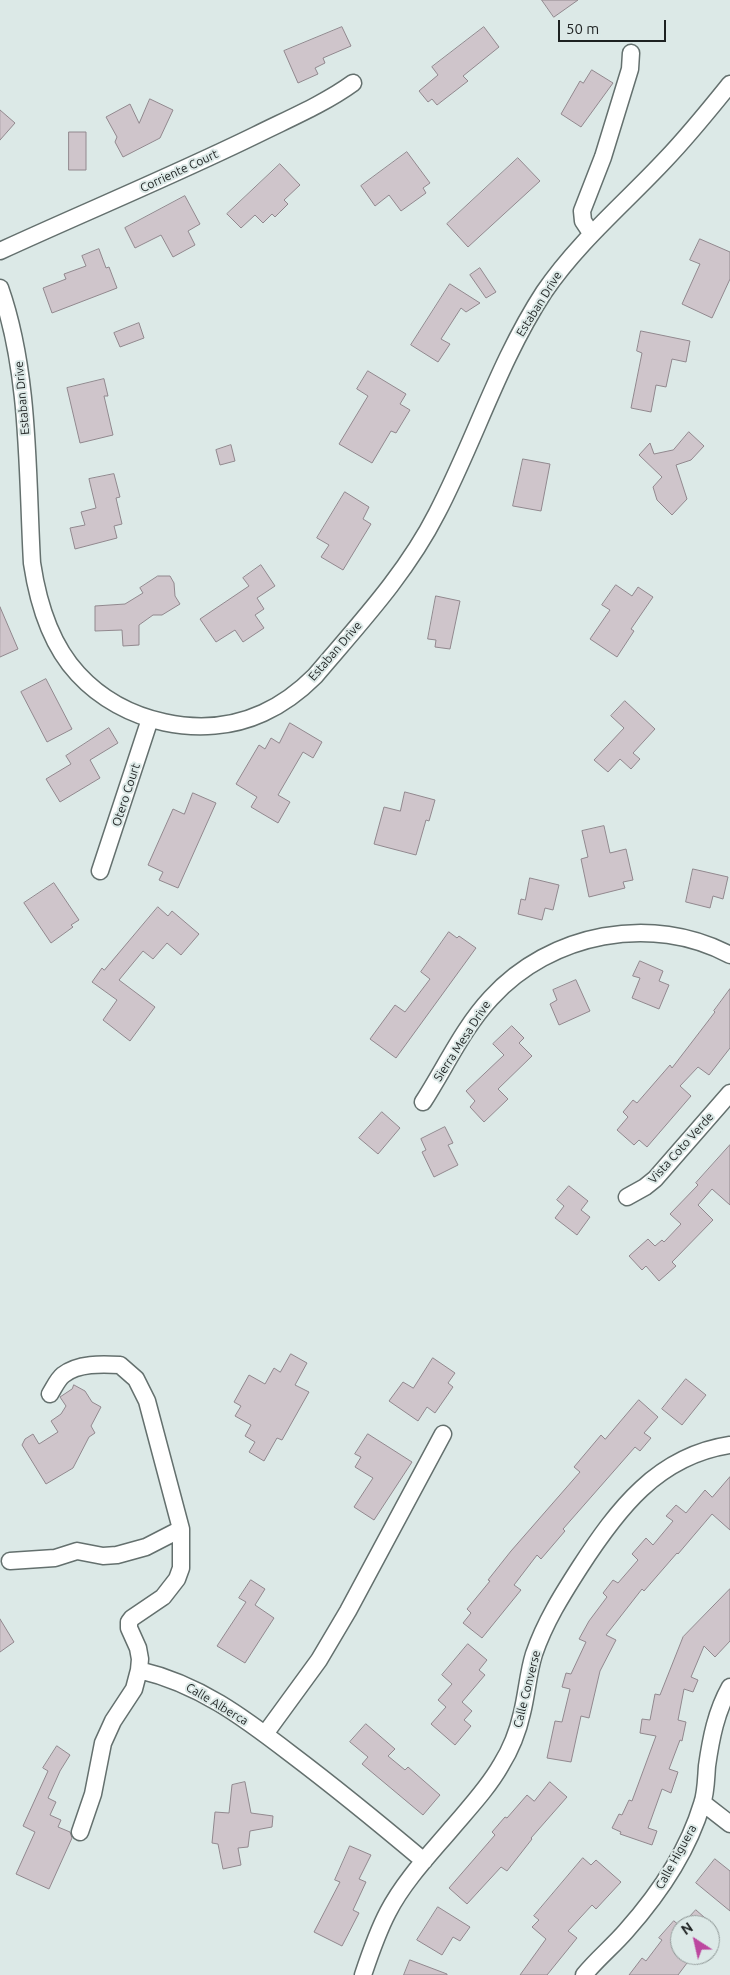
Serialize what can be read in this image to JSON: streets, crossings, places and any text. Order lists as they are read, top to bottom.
{
  "streets": {
    "street": [
      "Corriente Court",
      "Estaban Drive",
      "Otero Court",
      "Sierra Mesa Drive",
      "Vista Coto Verde",
      "Calle Converse",
      "Calle Alberca",
      "Calle Higuera"
    ]
  },
  "crossings": [
    ["Estaban Drive", "Otero Court"],
    ["Calle Converse", "Calle Alberca"]
  ],
  "scale_bar": "50 m",
  "north": "top left"
}
